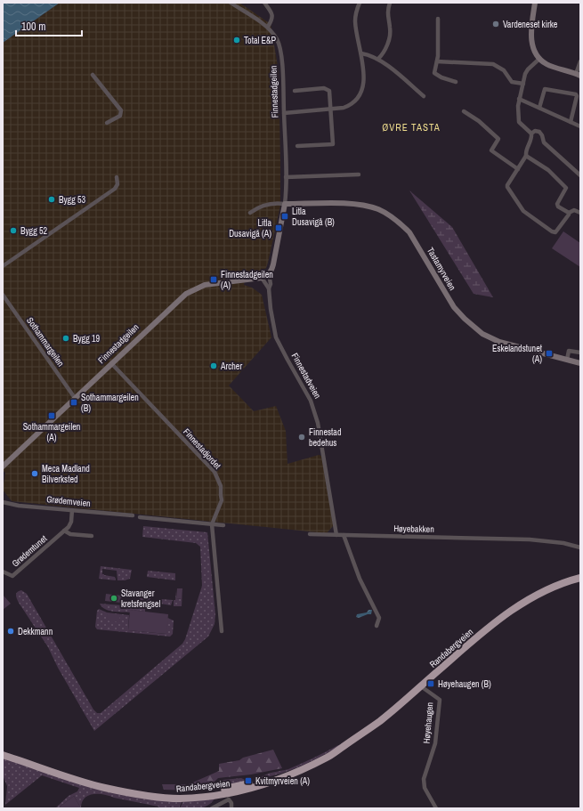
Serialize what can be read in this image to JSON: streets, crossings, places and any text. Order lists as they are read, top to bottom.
{
  "streets": {
    "highway": ["Randabergveien"],
    "main road": ["Finnestadgeilen", "Tastamyrveien", "Finnestadveien"],
    "street": [
      "Sothammargeilen",
      "Finnestadjordet",
      "Grødemveien",
      "Høyebakken",
      "Grødemtunet",
      "Høyehaugen"
    ]
  },
  "crossings": [
    ["Finnestadgeilen", "Tastamyrveien"],
    ["Finnestadgeilen", "Sothammargeilen"],
    ["Finnestadgeilen", "Finnestadveien"],
    ["Finnestadgeilen", "Finnestadjordet"],
    ["Tastamyrveien", "Finnestadveien"],
    ["Grødemveien", "Grødemtunet"],
    ["Randabergveien", "Høyehaugen"]
  ],
  "districts": ["ØVRE TASTA"],
  "places": {
    "other": [
      "Vardeneset kirke",
      "Total E&P",
      "Bygg 53",
      "Bygg 52",
      "Bygg 19",
      "Archer",
      "Finnestad bedehus",
      "Meca Madland Bilverksted",
      "Stavanger kretsfengsel",
      "Dekkmann"
    ],
    "transit": [
      "Litla Dusavigå (B)",
      "Litla Dusavigå (A)",
      "Finnestadgeilen (A)",
      "Eskelandstunet (A)",
      "Sothammargeilen (B)",
      "Sothammargeilen (A)",
      "Høyehaugen (B)",
      "Kvitmyrveien (A)"
    ]
  },
  "scale_bar": "100 m"
}
